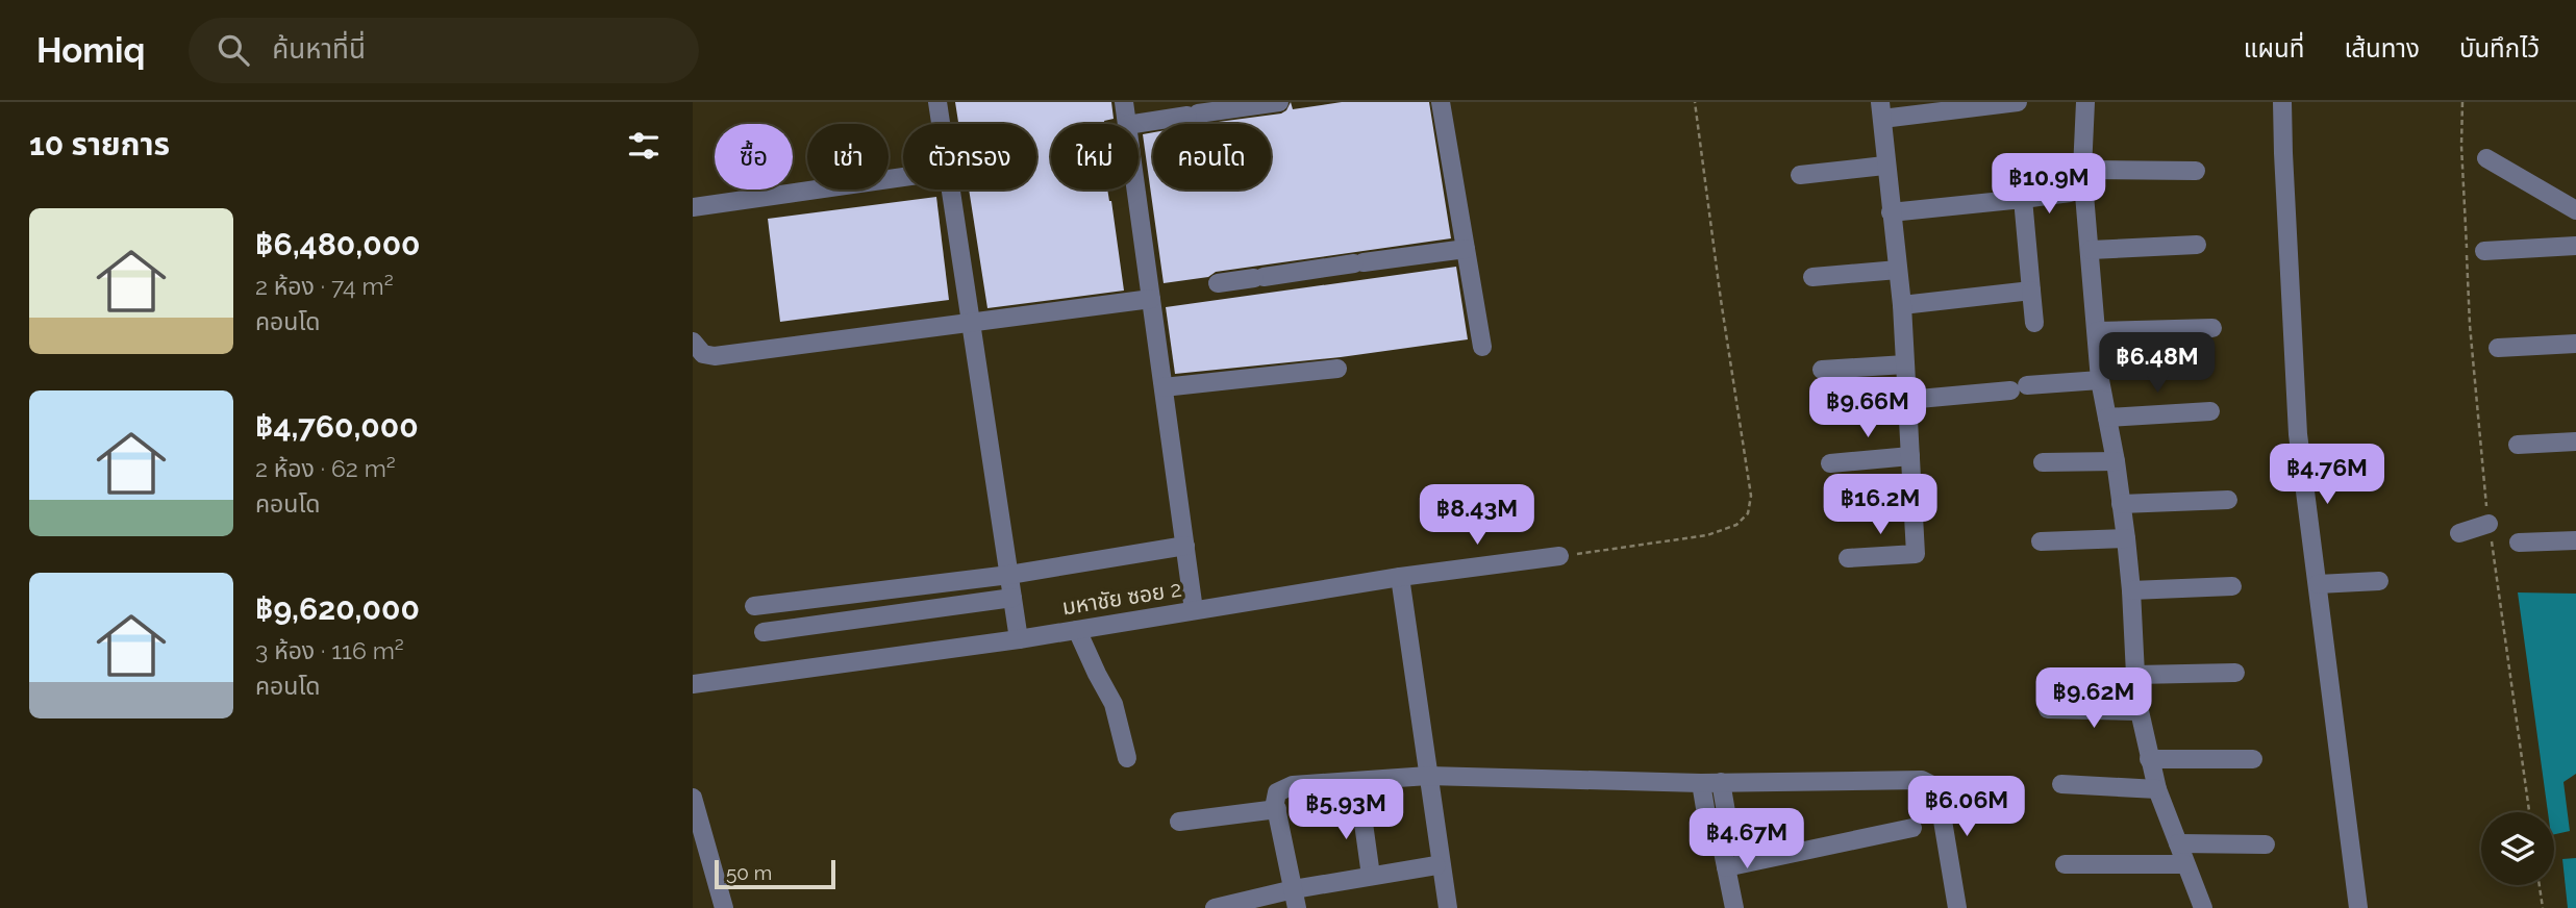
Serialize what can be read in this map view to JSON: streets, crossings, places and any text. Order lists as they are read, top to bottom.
{
  "streets": {
    "street": ["มหาชัย ซอย 2"]
  },
  "scale_bar": "50 m",
  "page": {
    "header": "Homiq",
    "search": "ค้นหาที่นี่",
    "nav": ["แผนที่", "เส้นทาง", "บันทึกไว้"],
    "heading": "10 รายการ",
    "chip": [
      "ซื้อ",
      "เช่า",
      "ตัวกรอง",
      "ใหม่",
      "คอนโด"
    ],
    "price": [
      "฿10.9M",
      "฿6.48M",
      "฿9.66M",
      "฿4.76M",
      "฿16.2M",
      "฿8.43M",
      "฿9.62M",
      "฿6.06M",
      "฿5.93M",
      "฿4.67M"
    ],
    "list": [
      {
        "name": "฿6,480,000",
        "note": "2 ห้อง · 74 m² · คอนโด"
      },
      {
        "name": "฿4,760,000",
        "note": "2 ห้อง · 62 m² · คอนโด"
      },
      {
        "name": "฿9,620,000",
        "note": "3 ห้อง · 116 m² · คอนโด"
      }
    ],
    "scale": "50 m"
  }
}
